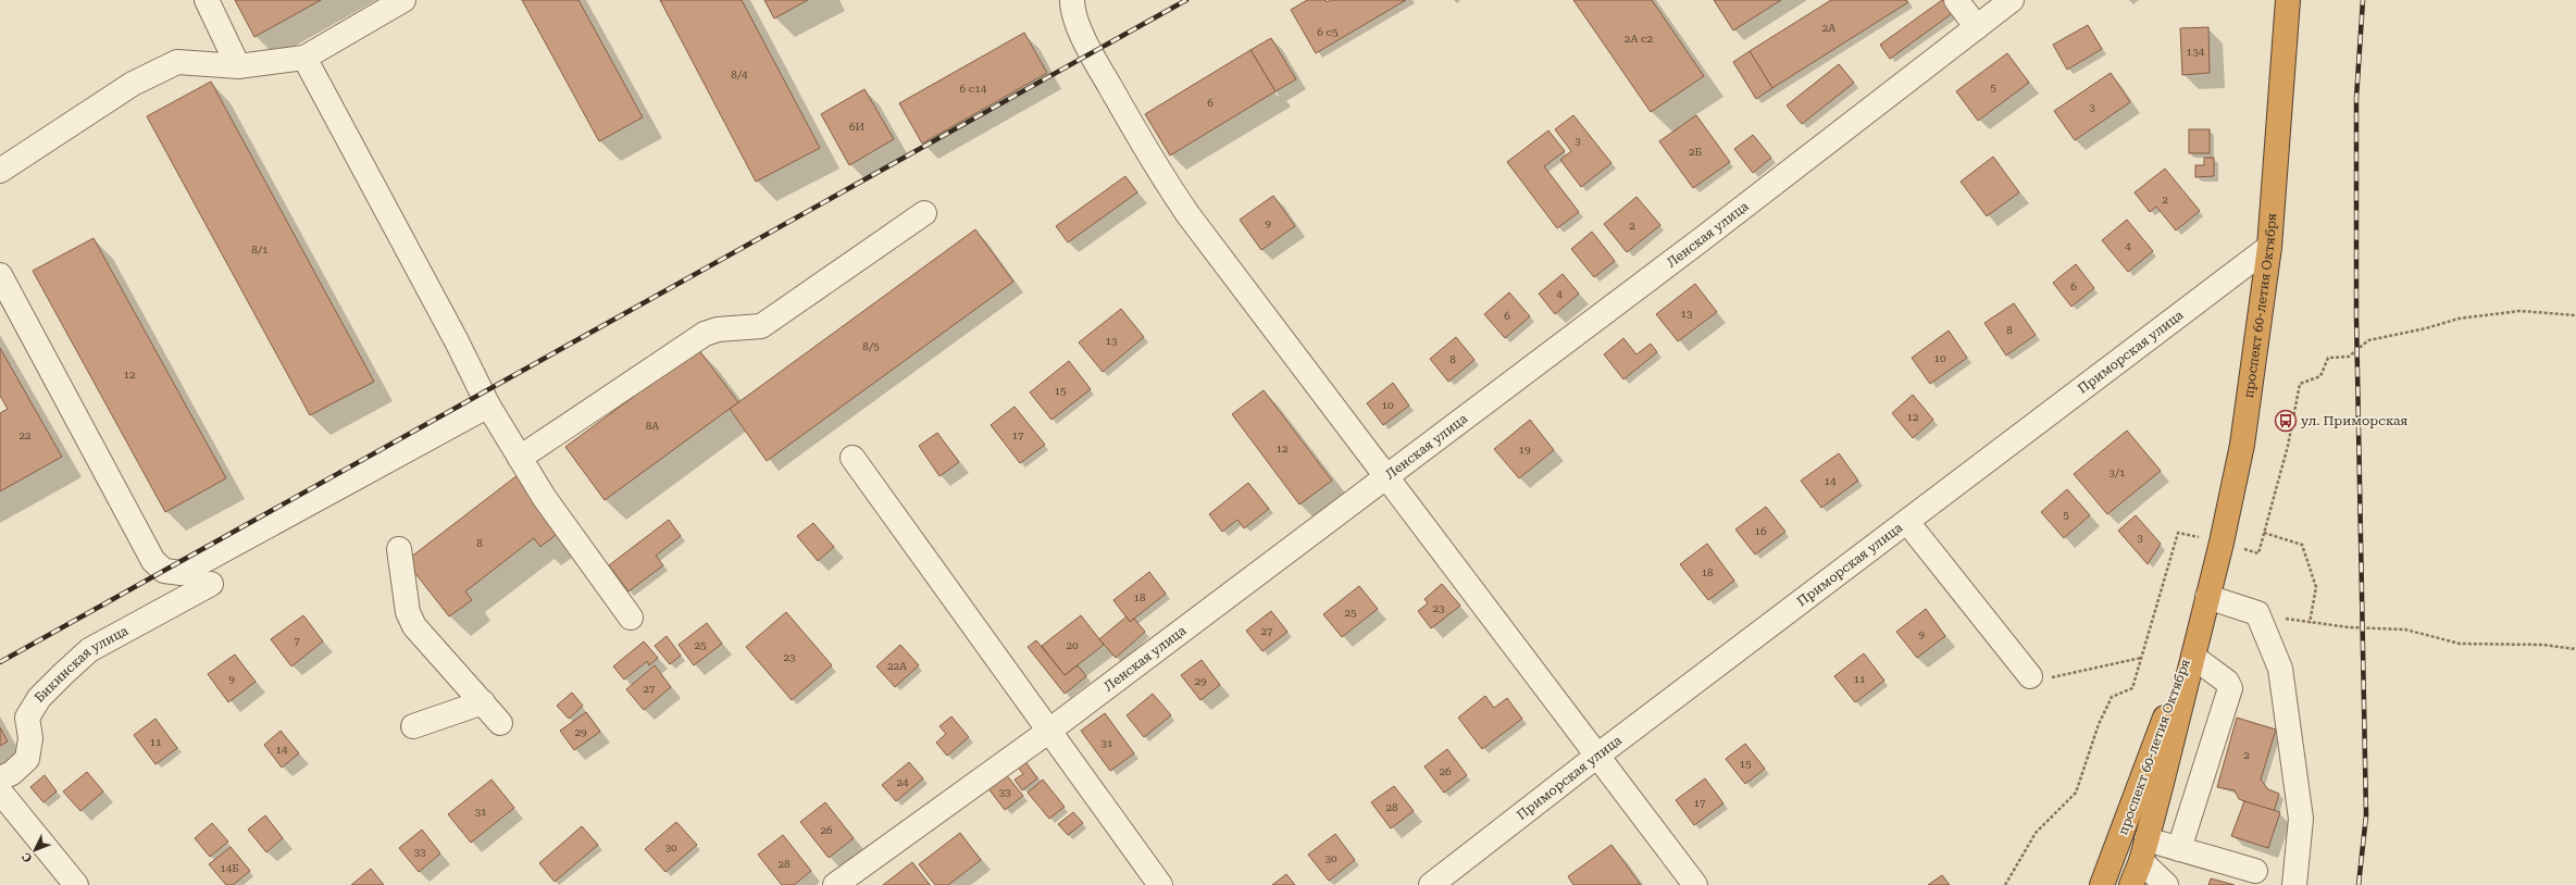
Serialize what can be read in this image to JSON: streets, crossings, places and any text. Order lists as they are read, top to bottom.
{
  "streets": {
    "highway": ["проспект 60-летия Октября"],
    "street": ["Ленская улица", "Приморская улица", "Бикинская улица"]
  },
  "crossings": [
    ["проспект 60-летия Октября", "Приморская улица"]
  ],
  "places": {
    "bus stop": ["ул. Приморская"]
  },
  "house_numbers": [
    "2А",
    "6 с5",
    "2А с2",
    "134",
    "8/4",
    "5",
    "6 с14",
    "6",
    "3",
    "6И",
    "3",
    "2Б",
    "2",
    "9",
    "2",
    "4",
    "8/1",
    "6",
    "4",
    "13",
    "6",
    "8",
    "13",
    "8/5",
    "10",
    "8",
    "12",
    "15",
    "10",
    "12",
    "8А",
    "22",
    "17",
    "12",
    "19",
    "3/1",
    "14",
    "5",
    "16",
    "3",
    "8",
    "18",
    "18",
    "23",
    "25",
    "27",
    "9",
    "7",
    "25",
    "20",
    "23",
    "22А",
    "9",
    "11",
    "29",
    "27",
    "29",
    "11",
    "31",
    "14",
    "2",
    "15",
    "26",
    "24",
    "33",
    "17",
    "28",
    "31",
    "26",
    "30",
    "33",
    "30",
    "28",
    "14Б"
  ],
  "north": "bottom left"
}
